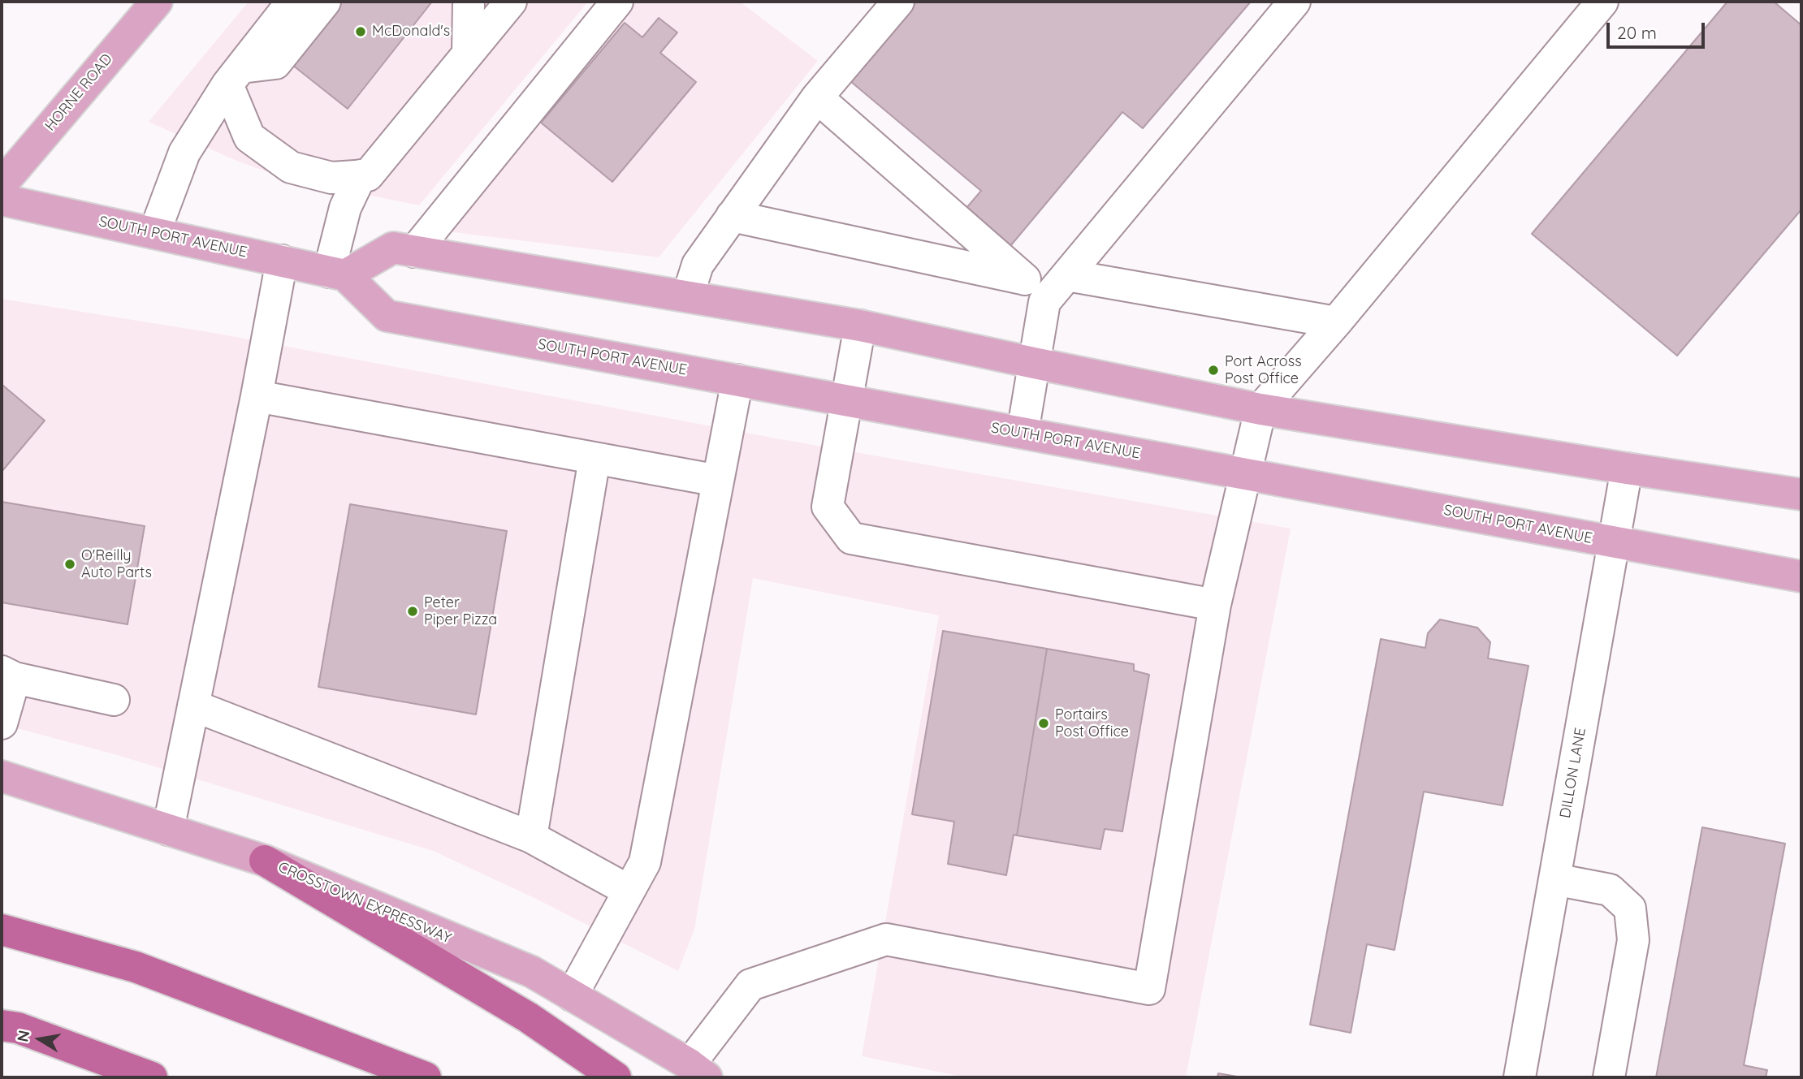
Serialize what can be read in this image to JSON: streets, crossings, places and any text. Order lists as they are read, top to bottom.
{
  "streets": {
    "main road": ["HORNE ROAD", "SOUTH PORT AVENUE", "CROSSTOWN EXPRESSWAY"],
    "street": ["DILLON LANE"]
  },
  "crossings": [
    ["SOUTH PORT AVENUE", "DILLON LANE"]
  ],
  "places": [
    "McDonald's",
    "Port Across Post Office",
    "O'Reilly Auto Parts",
    "Peter Piper Pizza",
    "Portairs Post Office"
  ],
  "scale_bar": "20 m",
  "north": "left"
}
